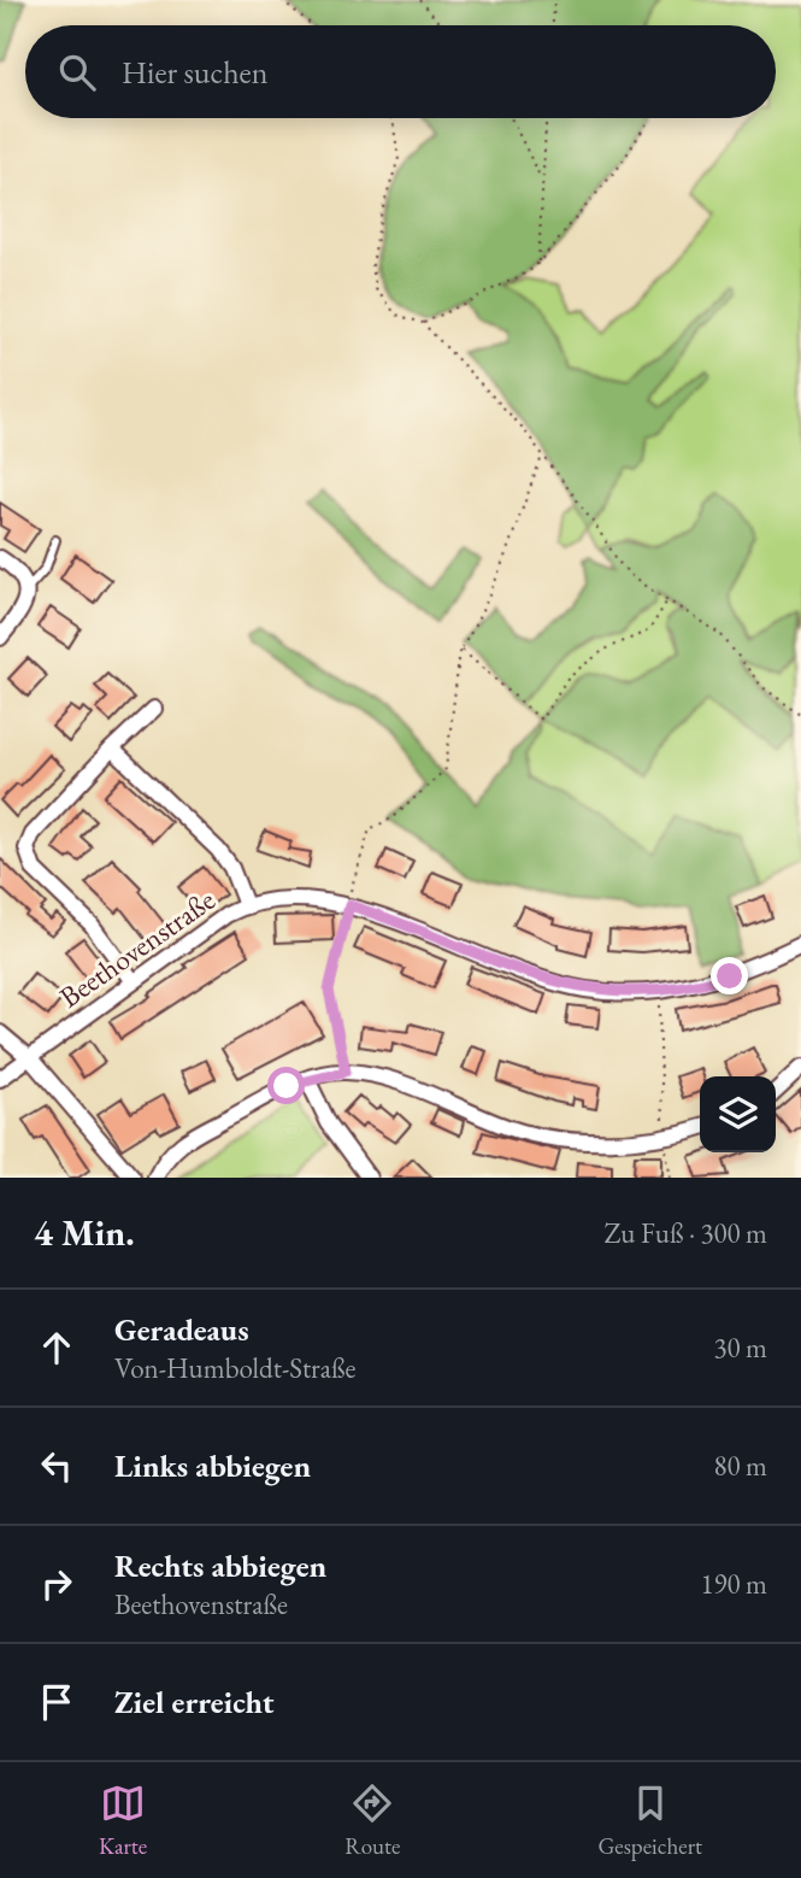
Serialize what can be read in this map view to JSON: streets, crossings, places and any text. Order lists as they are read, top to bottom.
{
  "streets": {
    "street": ["Beethovenstraße"]
  },
  "page": {
    "search": "Hier suchen",
    "heading": ["4 Min.", "Zu Fuß · 300 m"],
    "list": [
      ["Geradeaus", "Von-Humboldt-Straße", "30 m"],
      ["Links abbiegen", "80 m"],
      ["Rechts abbiegen", "Beethovenstraße", "190 m"],
      "Ziel erreicht"
    ],
    "nav": ["Karte", "Route", "Gespeichert"]
  }
}
